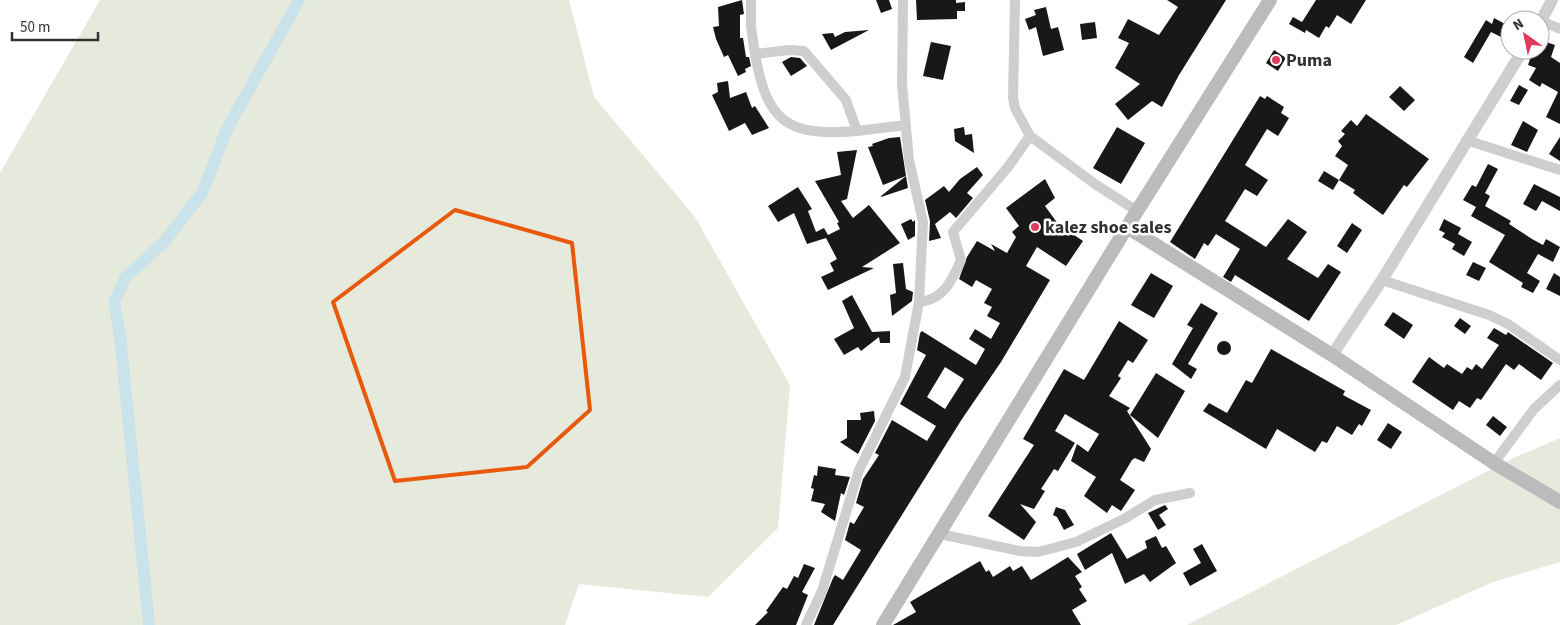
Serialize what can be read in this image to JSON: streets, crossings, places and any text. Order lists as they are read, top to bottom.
{
  "places": ["Puma", "kalez shoe sales"],
  "scale_bar": "50 m",
  "north": "top left"
}
